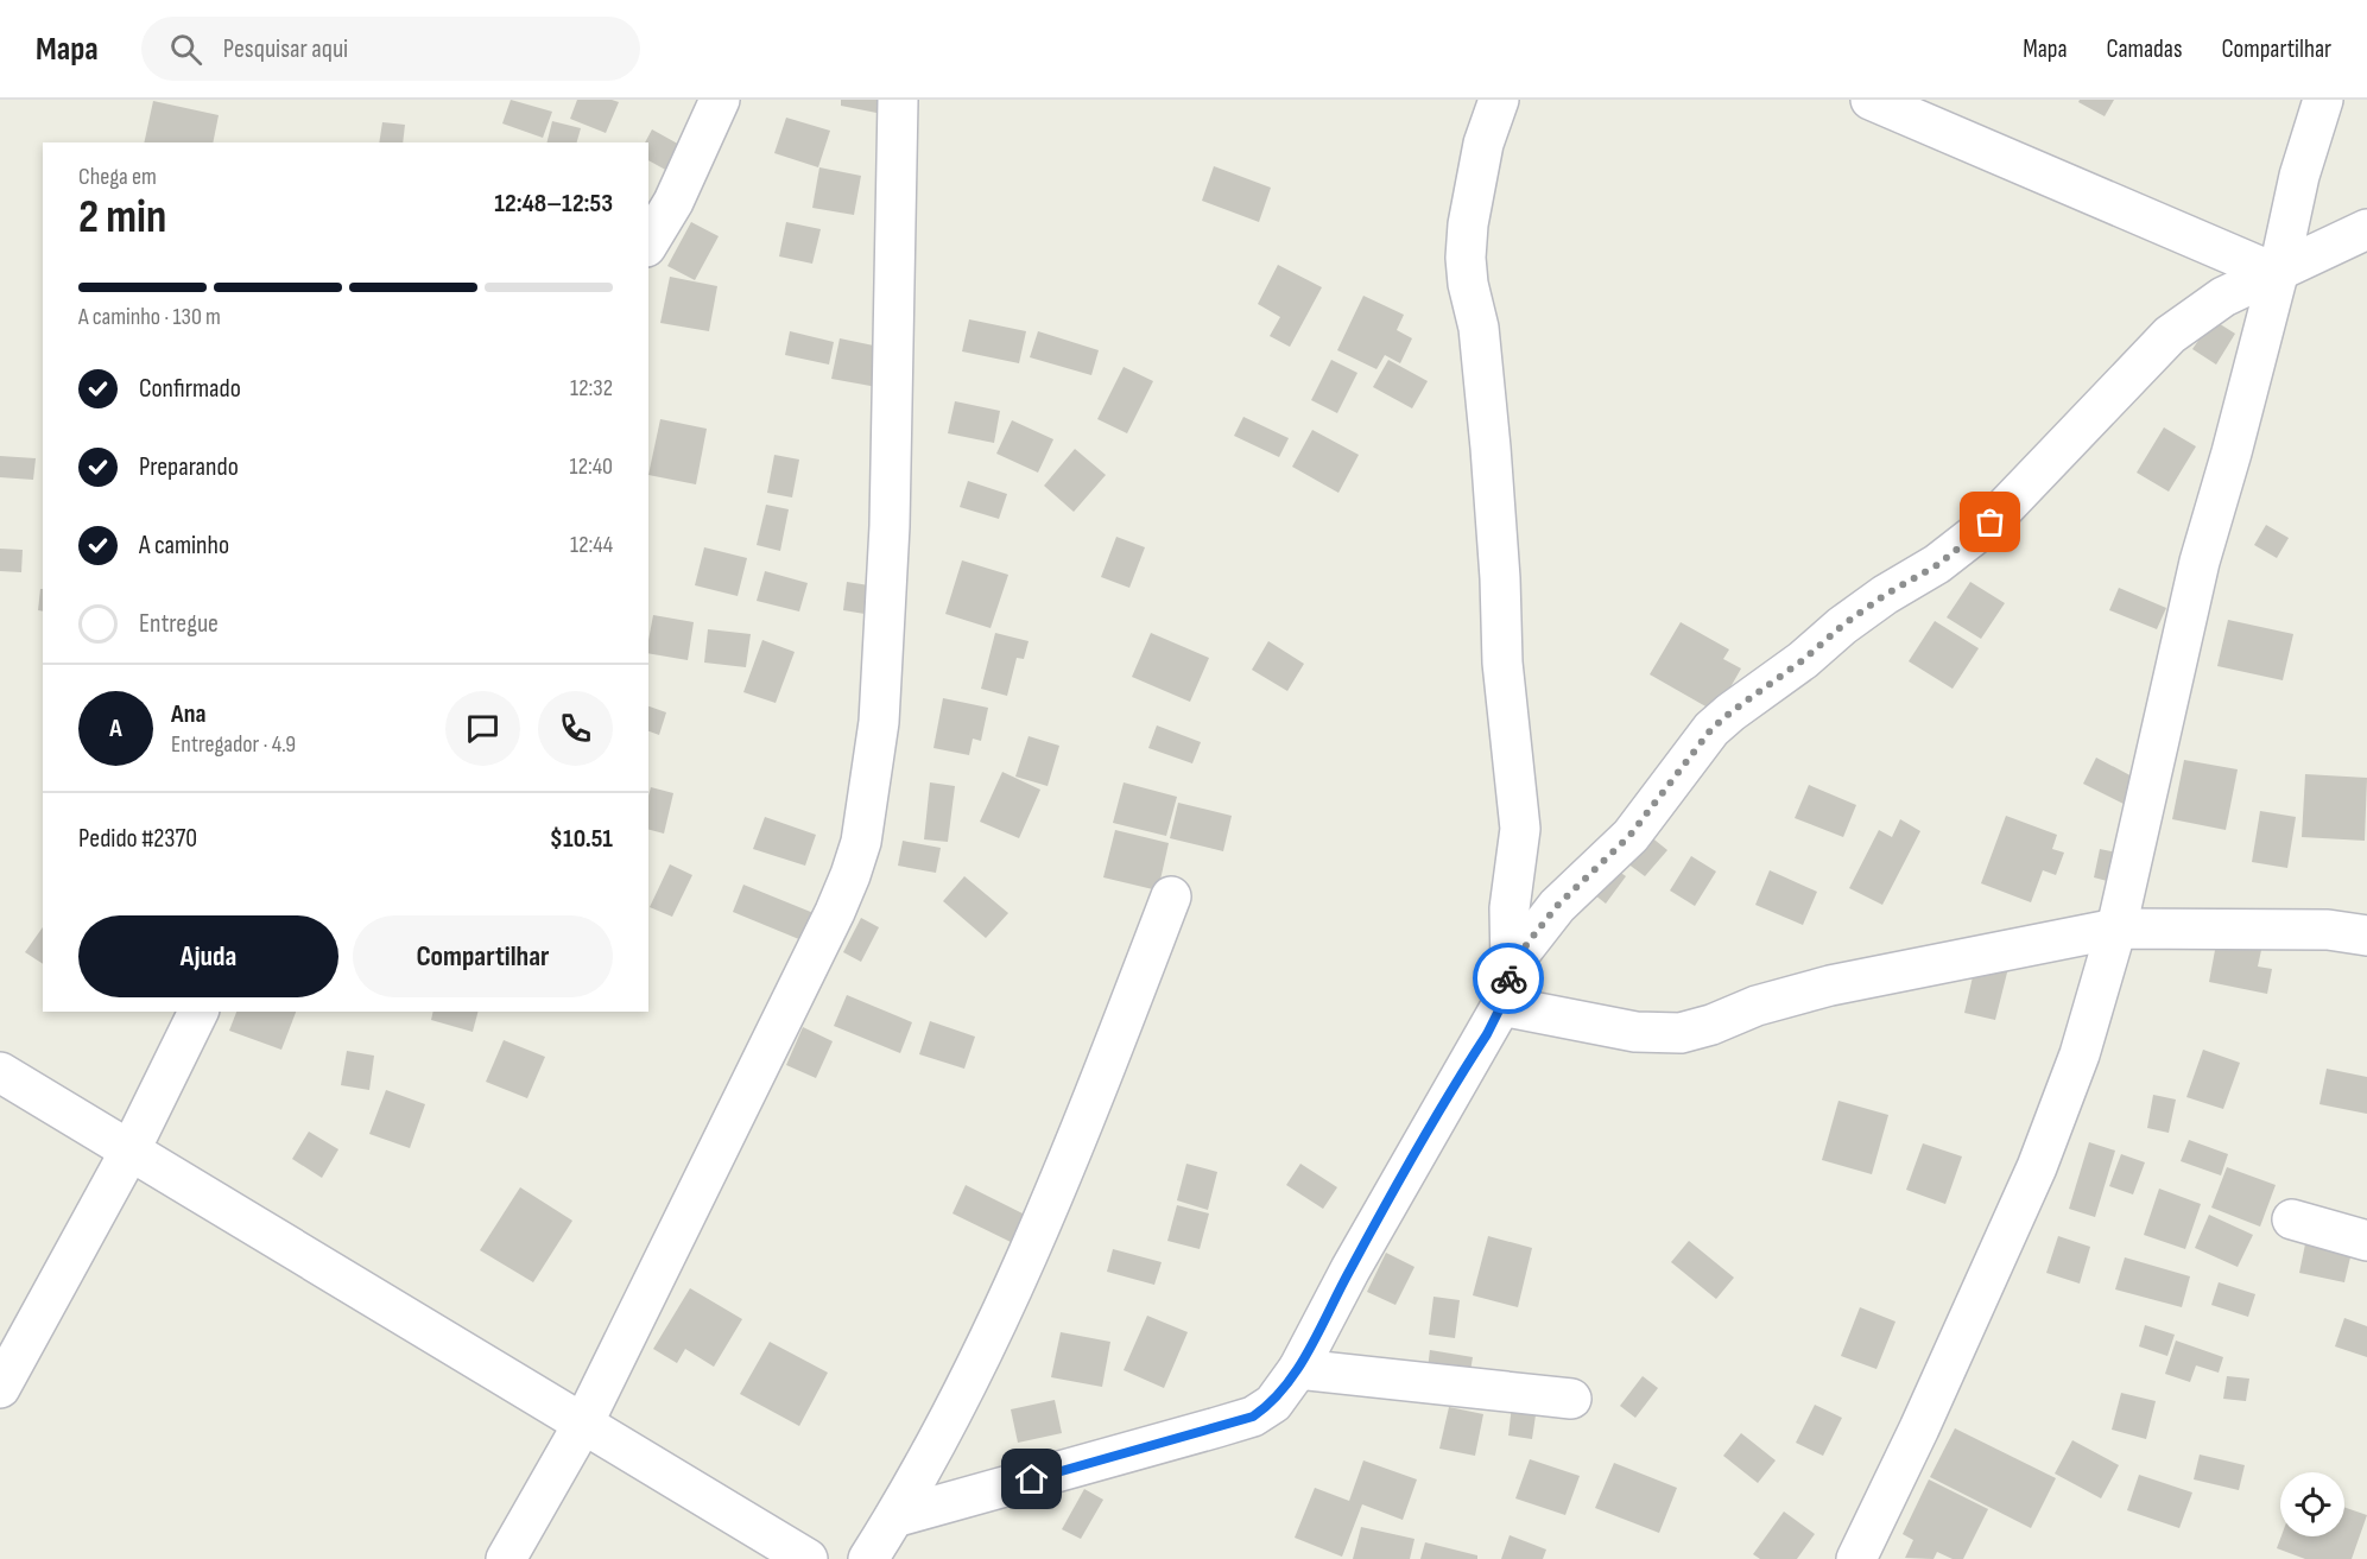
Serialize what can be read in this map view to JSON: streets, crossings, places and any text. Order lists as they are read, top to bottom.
{
  "page": {
    "header": "Mapa",
    "search": "Pesquisar aqui",
    "nav": ["Mapa", "Camadas", "Compartilhar"],
    "heading": ["2 min", "Chega em", "12:48–12:53"],
    "panel": [
      "Ana",
      "Entregador · 4.9",
      "Pedido #2370",
      "$10.51"
    ],
    "bar": "A caminho · 130 m",
    "list": [
      ["Confirmado", "12:32"],
      ["Preparando", "12:40"],
      ["A caminho", "12:44"],
      "Entregue"
    ],
    "round": "A",
    "buttons": ["Ajuda", "Compartilhar"]
  }
}
